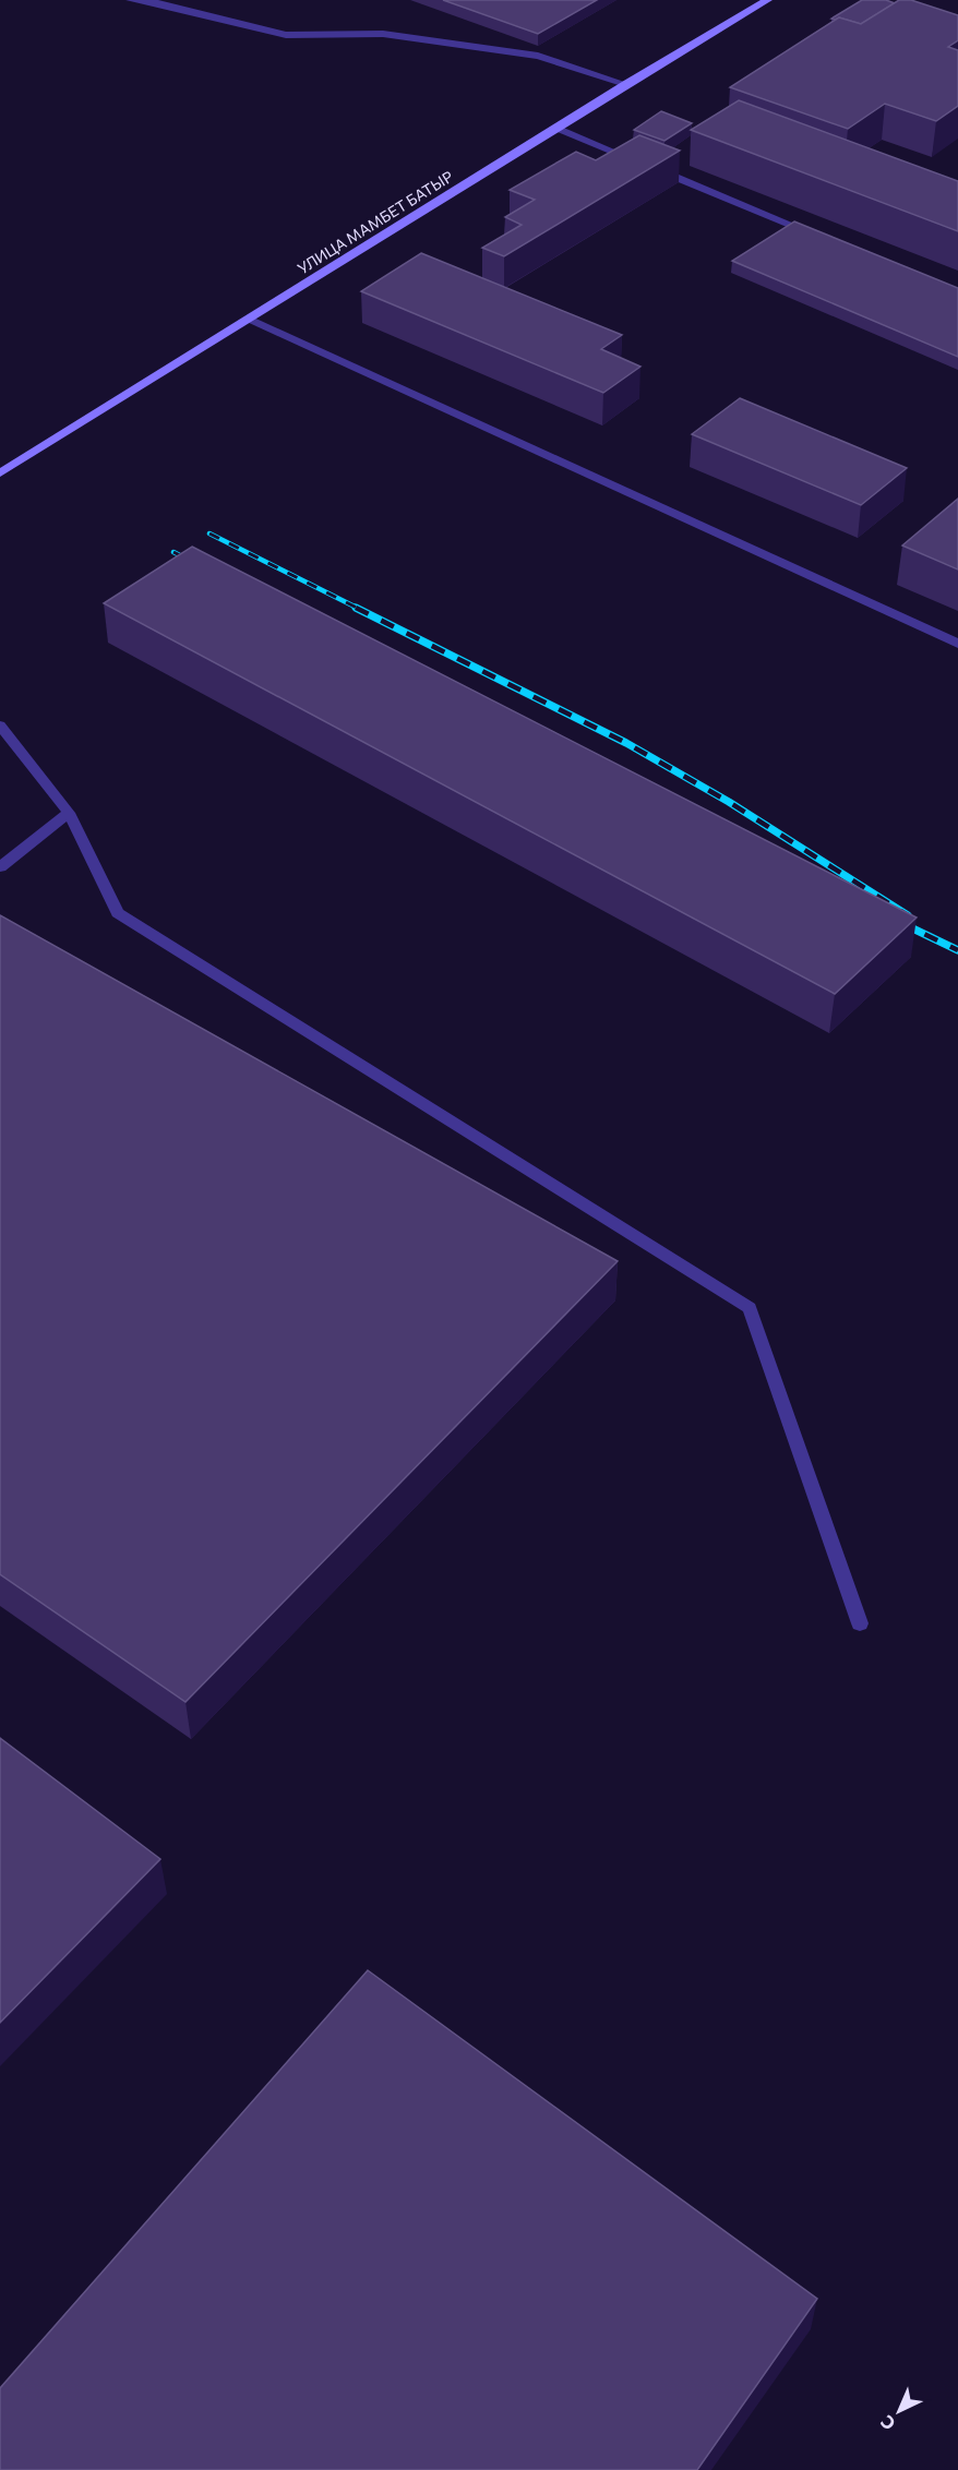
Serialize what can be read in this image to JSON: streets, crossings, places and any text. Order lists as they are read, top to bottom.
{
  "streets": {
    "main road": ["УЛИЦА МАМБЕТ БАТЫР"]
  },
  "north": "bottom left"
}
